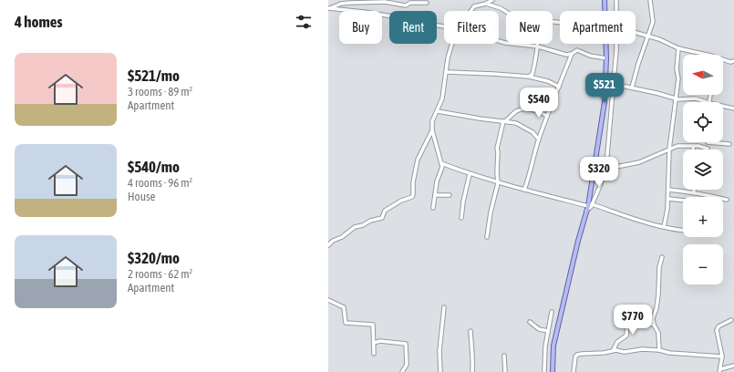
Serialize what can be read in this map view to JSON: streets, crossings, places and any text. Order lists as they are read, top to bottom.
{
  "north": "left",
  "page": {
    "heading": "4 homes",
    "chip": [
      "Buy",
      "Rent",
      "Filters",
      "New",
      "Apartment"
    ],
    "list": [
      {
        "name": "$521/mo",
        "note": "3 rooms · 89 m² · Apartment"
      },
      {
        "name": "$540/mo",
        "note": "4 rooms · 96 m² · House"
      },
      {
        "name": "$320/mo",
        "note": "2 rooms · 62 m² · Apartment"
      }
    ],
    "map_buttons": ["+", "−"],
    "price": [
      "$521",
      "$540",
      "$320",
      "$770"
    ]
  }
}
